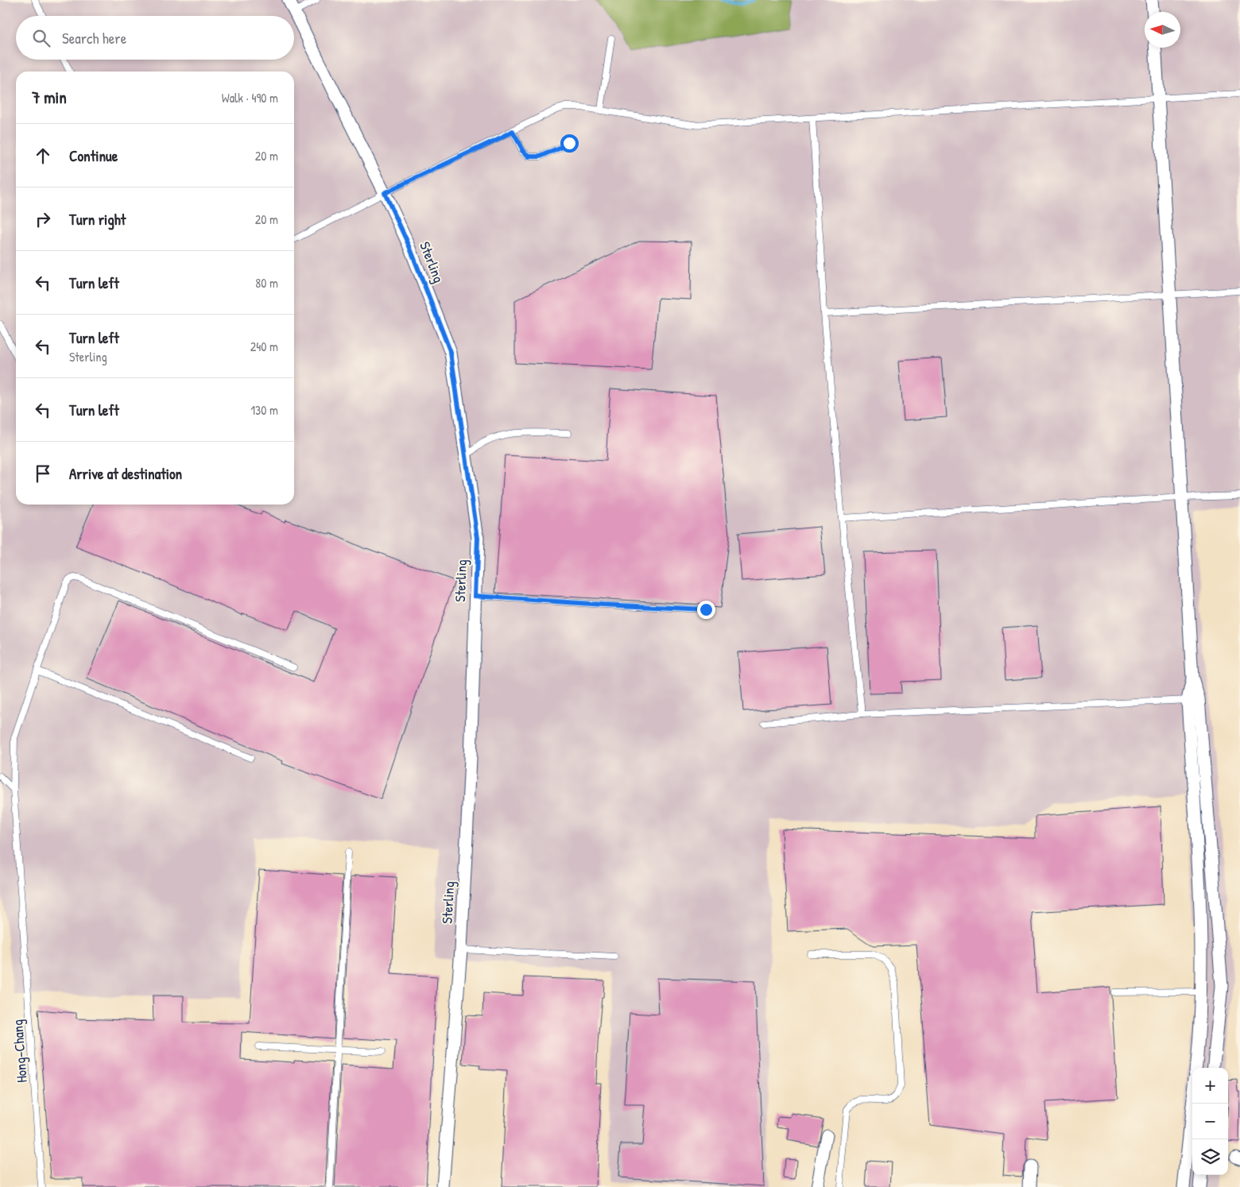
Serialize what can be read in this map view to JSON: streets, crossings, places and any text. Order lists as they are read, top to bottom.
{
  "streets": {
    "street": ["Sterling"],
    "lane": ["Hong-Chang"]
  },
  "north": "left",
  "page": {
    "search": "Search here",
    "heading": ["7 min", "Walk · 490 m"],
    "list": [
      ["Continue", "20 m"],
      ["Turn right", "20 m"],
      ["Turn left", "80 m"],
      ["Turn left", "Sterling", "240 m"],
      ["Turn left", "130 m"],
      "Arrive at destination"
    ],
    "map_buttons": ["+", "−"]
  }
}
